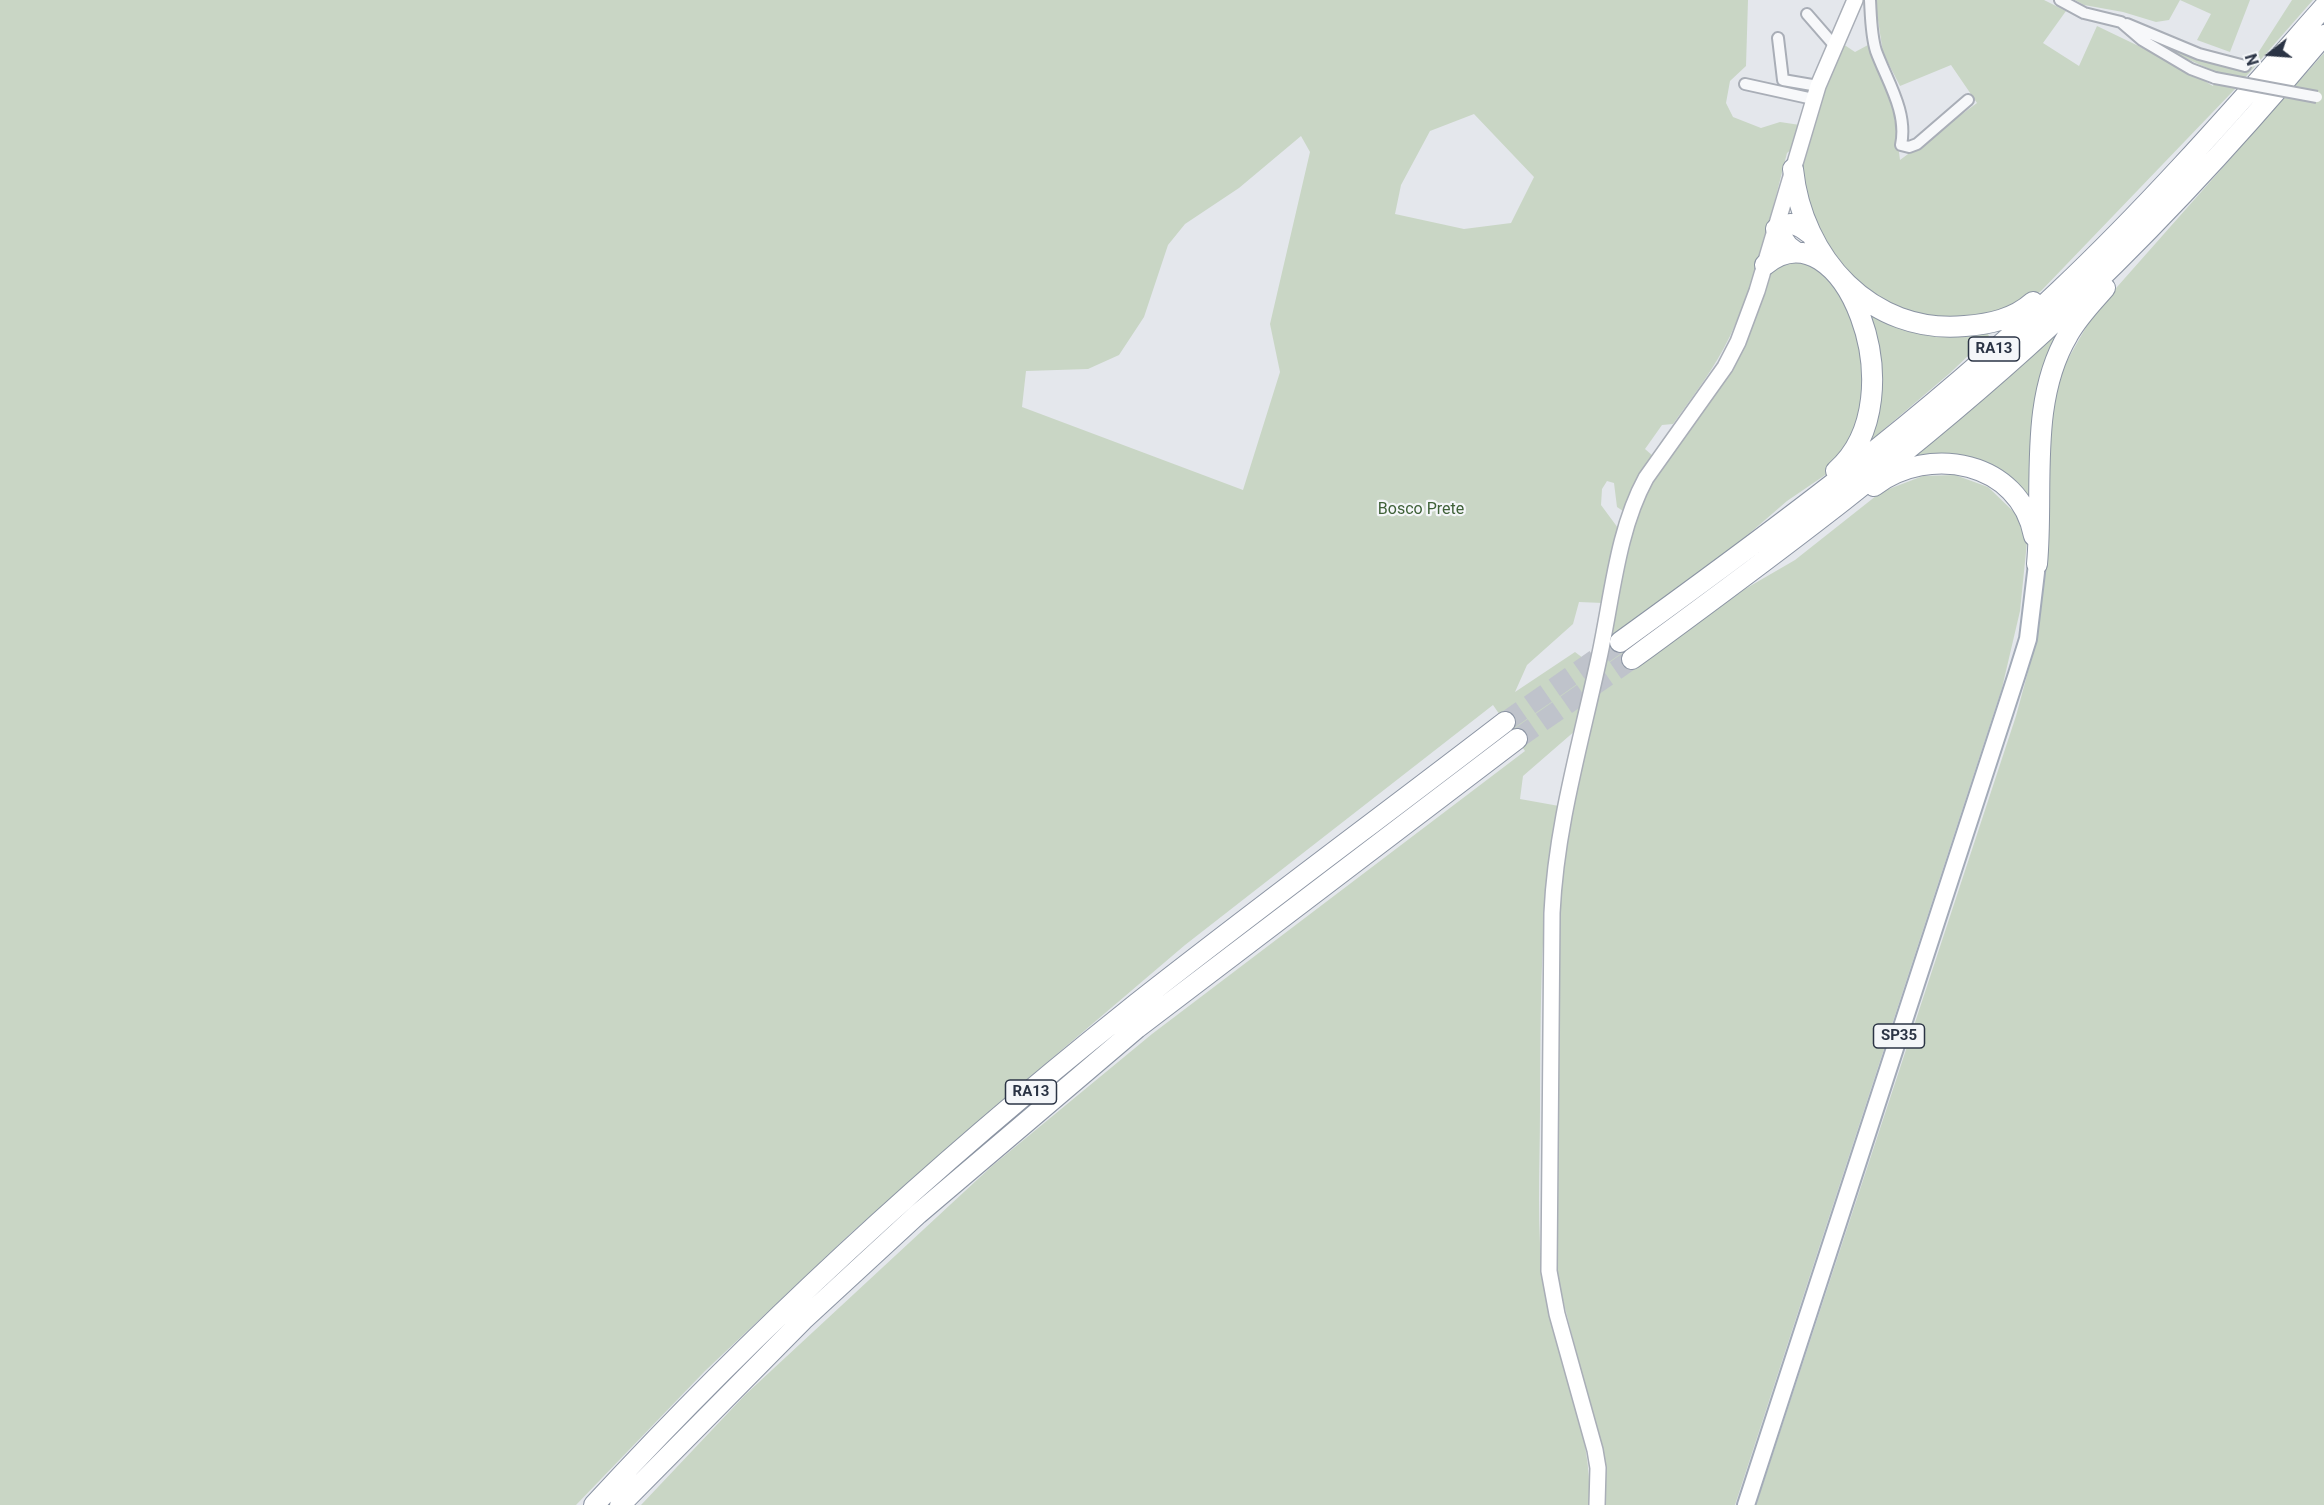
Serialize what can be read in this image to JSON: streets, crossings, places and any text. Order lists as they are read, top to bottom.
{
  "streets": {
    "highway": ["RA13"],
    "main road": ["SP35"]
  },
  "parks": ["Bosco Prete"],
  "north": "left"
}
